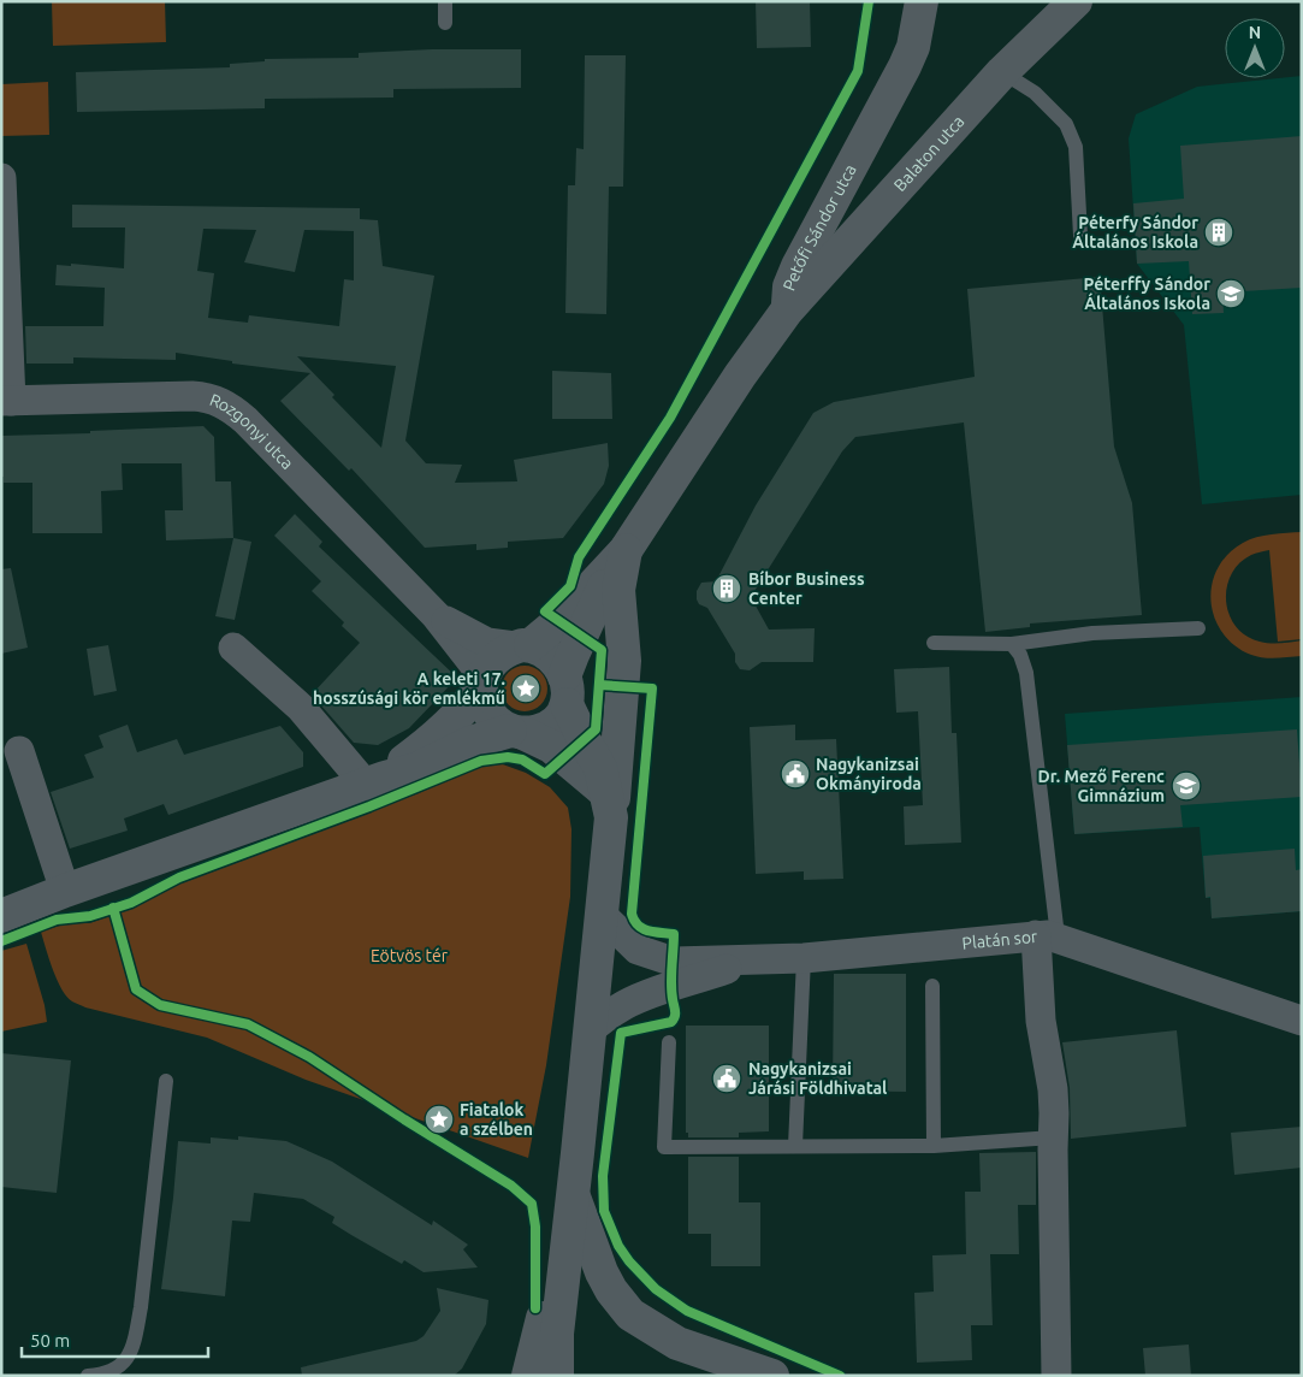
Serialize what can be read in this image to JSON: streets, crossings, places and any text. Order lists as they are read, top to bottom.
{
  "streets": {
    "street": [
      "Balaton utca",
      "Petőfi Sándor utca",
      "Rozgonyi utca",
      "Platán sor"
    ]
  },
  "crossings": [
    ["Balaton utca", "Petőfi Sándor utca"],
    ["Petőfi Sándor utca", "Rozgonyi utca"]
  ],
  "parks": ["Eötvös tér"],
  "places": {
    "building": ["Péterfy Sándor Általános Iskola", "Bíbor Business Center"],
    "school or university": ["Péterffy Sándor Általános Iskola", "Dr. Mező Ferenc Gimnázium"],
    "place": ["A keleti 17. hosszúsági kör emlékmű", "Fiatalok a szélben"],
    "public building": ["Nagykanizsai Okmányiroda", "Nagykanizsai Járási Földhivatal"]
  },
  "scale_bar": "50 m",
  "north": "top"
}
